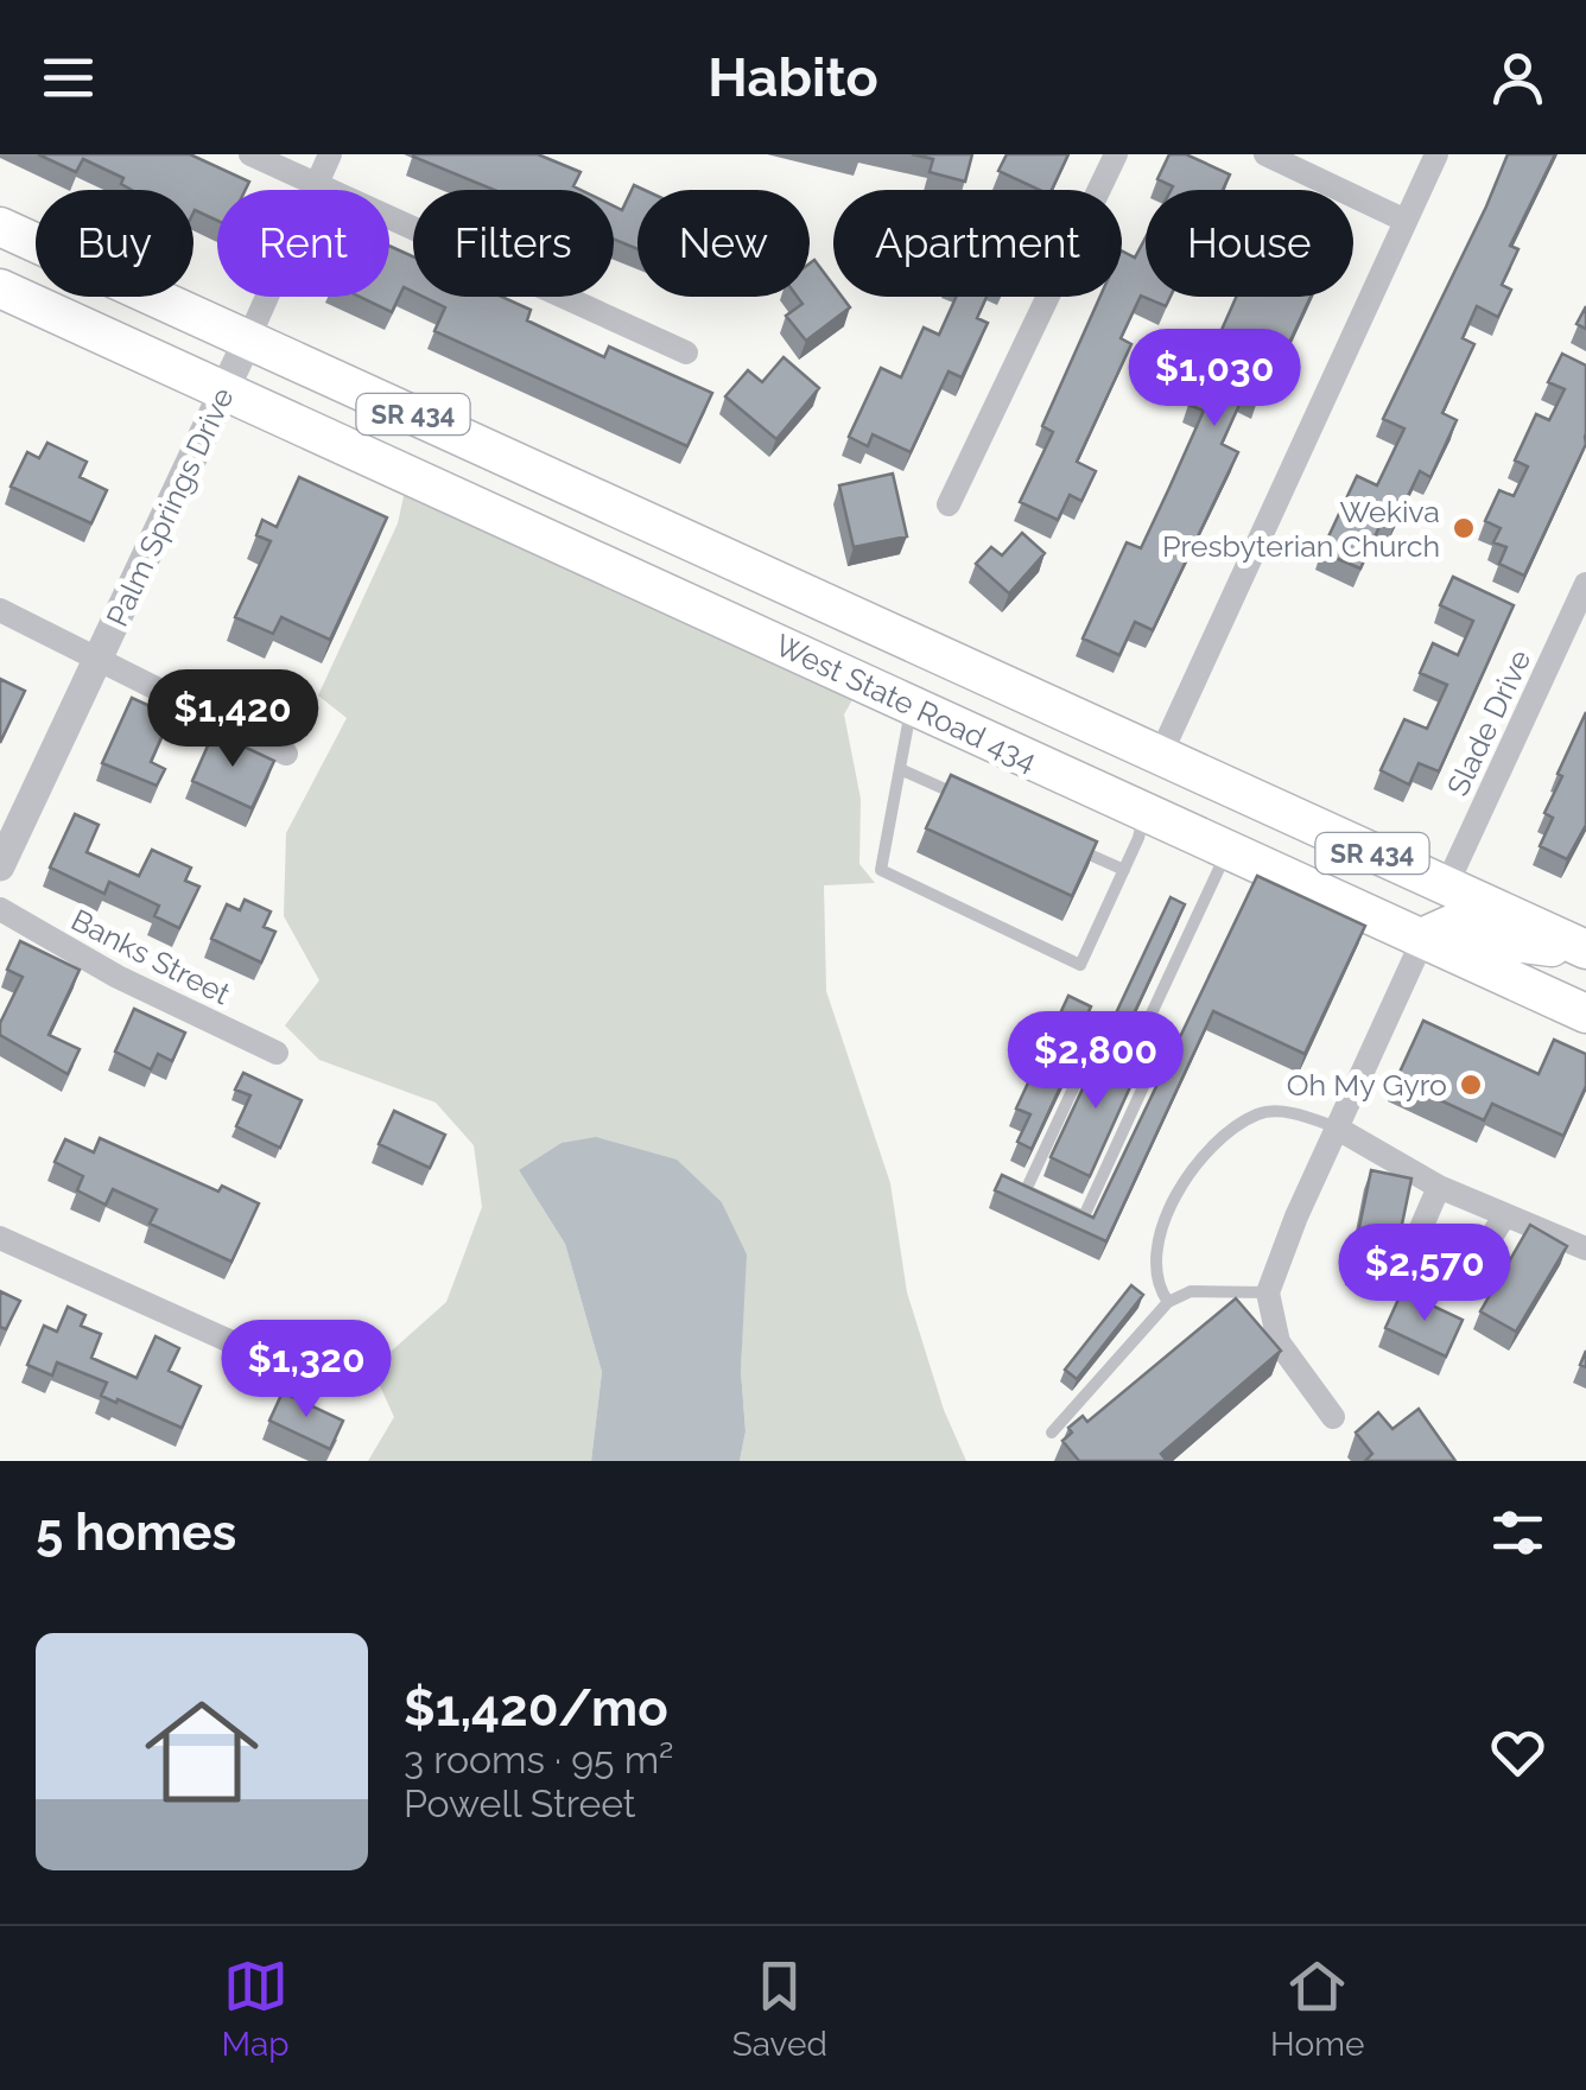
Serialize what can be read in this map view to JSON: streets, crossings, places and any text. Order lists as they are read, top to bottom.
{
  "streets": {
    "main road": ["SR 434", "West State Road 434"],
    "street": ["Palm Springs Drive", "Slade Drive", "Banks Street"]
  },
  "crossings": [
    ["SR 434", "Palm Springs Drive"],
    ["SR 434", "West State Road 434"],
    ["SR 434", "Slade Drive"],
    ["Palm Springs Drive", "West State Road 434"]
  ],
  "places": ["Wekiva Presbyterian Church", "Oh My Gyro"],
  "page": {
    "header": "Habito",
    "chip": [
      "Buy",
      "Rent",
      "Filters",
      "New",
      "Apartment",
      "House"
    ],
    "price": [
      "$1,030",
      "$1,420",
      "$2,800",
      "$2,570",
      "$1,320"
    ],
    "heading": "5 homes",
    "list": [
      {
        "name": "$1,420/mo",
        "note": "3 rooms · 95 m² · Powell Street"
      }
    ],
    "tabs": ["Map", "Saved", "Home"]
  }
}
